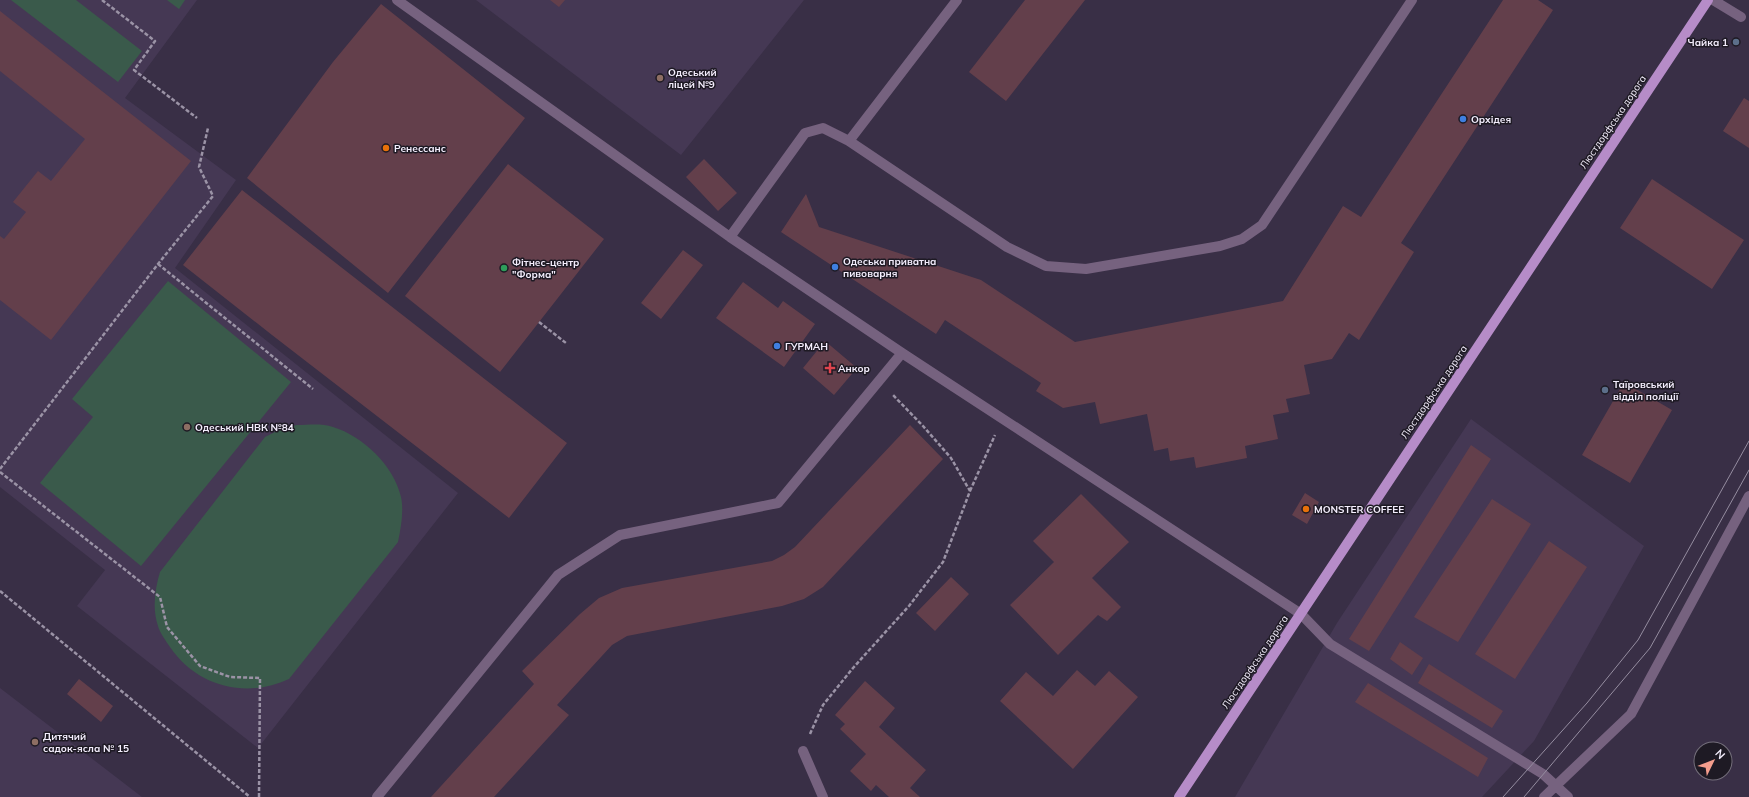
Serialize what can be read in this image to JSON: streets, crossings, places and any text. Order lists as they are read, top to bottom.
{
  "streets": {
    "main road": ["Люстдорфська дорога"]
  },
  "places": {
    "other": [
      "Чайка 1",
      "Одеський ліцей №9",
      "Орхідея",
      "Ренессанс",
      "Одеська приватна пивоварня",
      "Фітнес-центр \"Форма\"",
      "ГУРМАН",
      "Таїровський відділ поліції",
      "Одеський НВК №84",
      "MONSTER COFFEE",
      "Дитячий садок-ясла № 15"
    ],
    "health": ["Анкор"]
  },
  "north": "top right"
}
